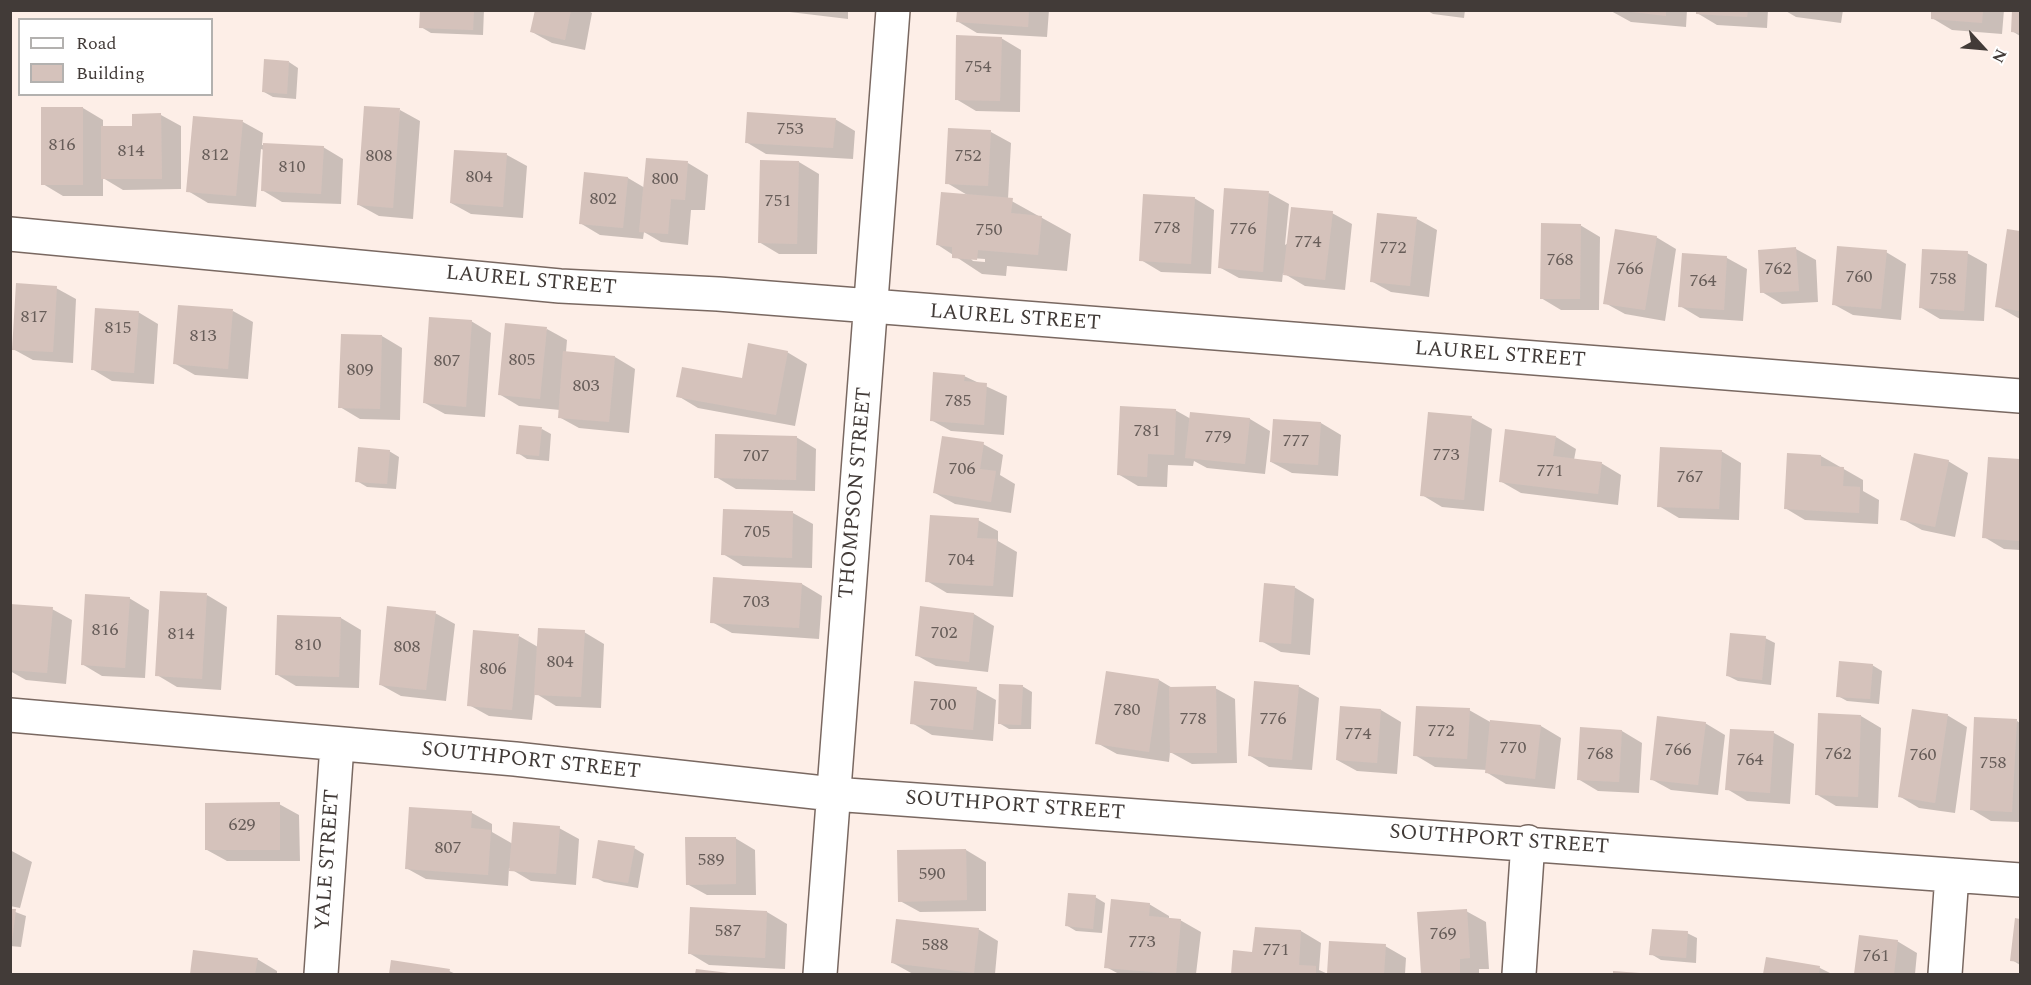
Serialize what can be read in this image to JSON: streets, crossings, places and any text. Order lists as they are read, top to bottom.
{
  "streets": {
    "street": [
      "LAUREL STREET",
      "THOMPSON STREET",
      "SOUTHPORT STREET",
      "YALE STREET"
    ]
  },
  "crossings": [
    ["LAUREL STREET", "THOMPSON STREET"],
    ["THOMPSON STREET", "SOUTHPORT STREET"],
    ["SOUTHPORT STREET", "YALE STREET"]
  ],
  "house_numbers": [
    "754",
    "753",
    "816",
    "814",
    "812",
    "808",
    "752",
    "810",
    "804",
    "800",
    "802",
    "751",
    "778",
    "776",
    "750",
    "774",
    "772",
    "768",
    "766",
    "762",
    "760",
    "758",
    "764",
    "817",
    "815",
    "813",
    "805",
    "807",
    "809",
    "803",
    "785",
    "781",
    "779",
    "777",
    "773",
    "707",
    "706",
    "771",
    "767",
    "705",
    "704",
    "703",
    "816",
    "702",
    "814",
    "810",
    "808",
    "804",
    "806",
    "700",
    "780",
    "778",
    "776",
    "772",
    "774",
    "770",
    "766",
    "768",
    "762",
    "760",
    "764",
    "758",
    "629",
    "807",
    "589",
    "590",
    "587",
    "769",
    "773",
    "588",
    "771",
    "761"
  ],
  "legend": ["Road", "Building"],
  "north": "bottom right"
}
